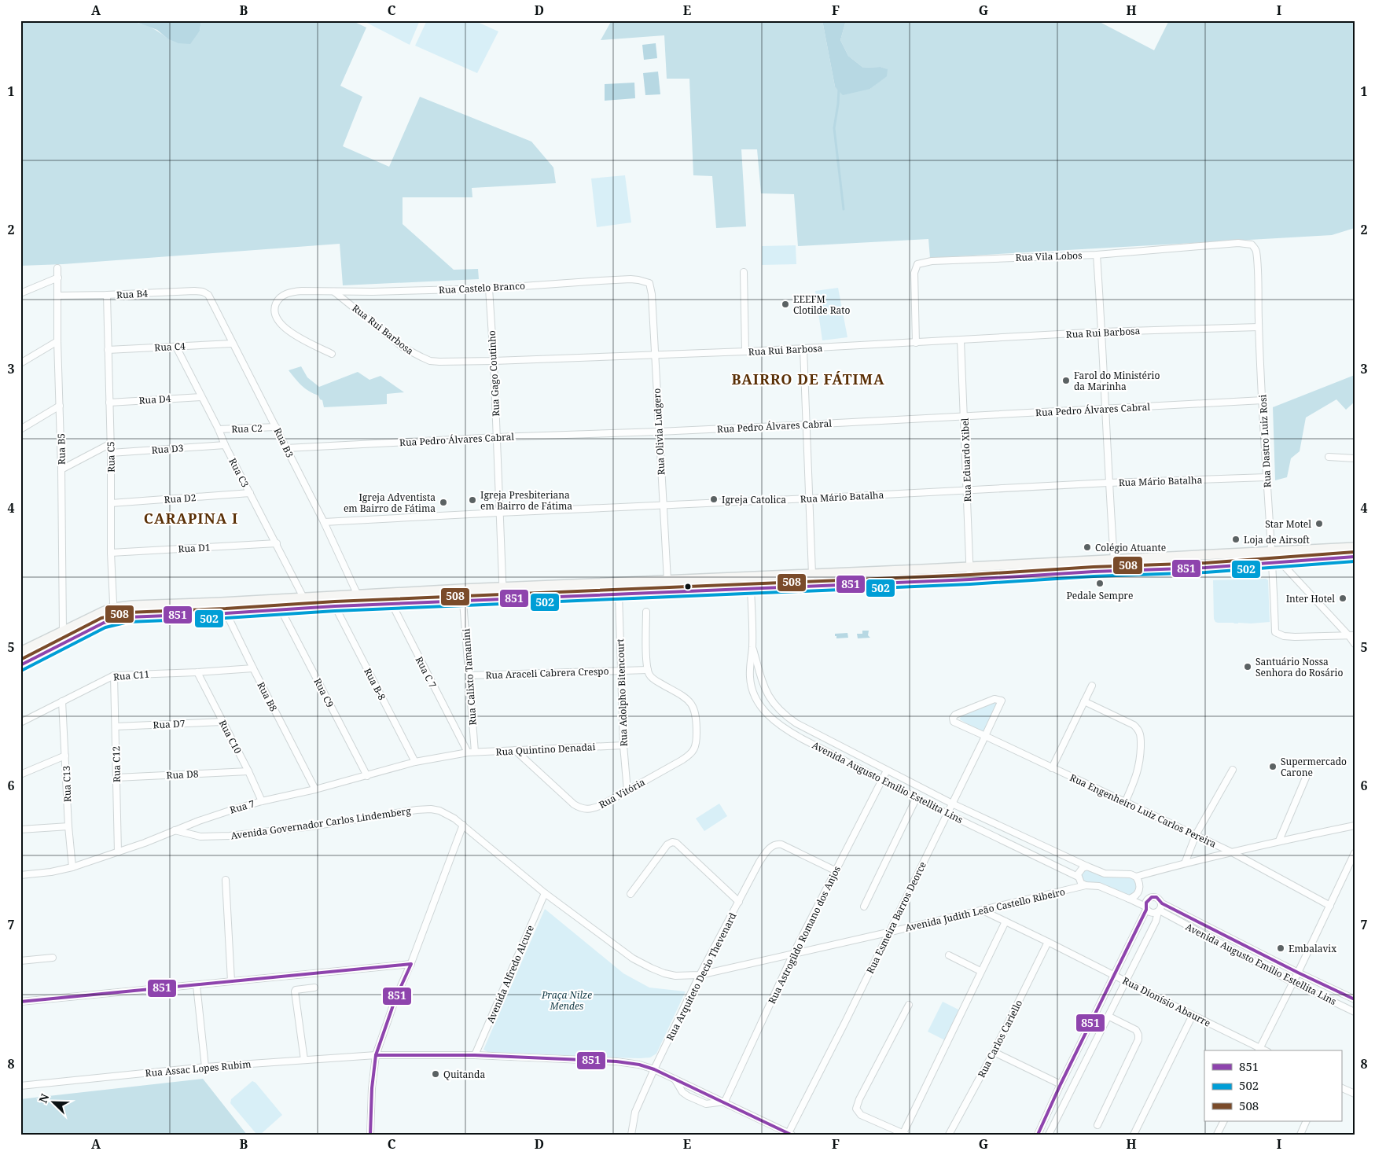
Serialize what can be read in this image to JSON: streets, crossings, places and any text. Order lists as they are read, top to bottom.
{
  "streets": {
    "street": [
      "Rua Vila Lobos",
      "Rua Castelo Branco",
      "Rua B4",
      "Rua Rui Barbosa",
      "Rua C4",
      "Rua Gago Coutinho",
      "Rua D4",
      "Rua Pedro Álvares Cabral",
      "Rua C2",
      "Rua Olivia Ludgero",
      "Rua Dastro Luiz Rosi",
      "Rua B3",
      "Rua B5",
      "Rua D3",
      "Rua C5",
      "Rua Eduardo Xibel",
      "Rua C3",
      "Rua Mário Batalha",
      "Rua D2",
      "Rua D1",
      "Rua C 7",
      "Rua Araceli Cabrera Crespo",
      "Rua C11",
      "Rua Calixto Tamanini",
      "Rua B-8",
      "Rua C9",
      "Rua Adolpho Bitencourt",
      "Rua B8",
      "Rua D7",
      "Rua C10",
      "Rua Quintino Denadai",
      "Rua C12",
      "Rua D8",
      "Avenida Augusto Emilio Estellita Lins",
      "Rua C13",
      "Rua Vitória",
      "Rua 7",
      "Rua Engenheiro Luiz Carlos Pereira",
      "Avenida Governador Carlos Lindemberg",
      "Avenida Judith Leão Castello Ribeiro",
      "Rua Esmeira Barros Deorce",
      "Rua Astrogildo Romano dos Anjos",
      "Avenida Alfredo Alcure",
      "Rua Arquiteto Decio Thevenard",
      "Rua Dionísio Abaurre",
      "Rua Carlos Cariello",
      "Rua Assac Lopes Rubim"
    ]
  },
  "crossings": [
    ["Rua Vila Lobos", "Rua Rui Barbosa"],
    ["Rua Vila Lobos", "Rua Dastro Luiz Rosi"],
    ["Rua Castelo Branco", "Rua Rui Barbosa"],
    ["Rua Castelo Branco", "Rua Gago Coutinho"],
    ["Rua Castelo Branco", "Rua Olivia Ludgero"],
    ["Rua B4", "Rua B3"],
    ["Rua B4", "Rua B5"],
    ["Rua B4", "Rua C5"],
    ["Rua Rui Barbosa", "Rua Gago Coutinho"],
    ["Rua Rui Barbosa", "Rua Olivia Ludgero"],
    ["Rua Rui Barbosa", "Rua Dastro Luiz Rosi"],
    ["Rua Rui Barbosa", "Rua Eduardo Xibel"],
    ["Rua C4", "Rua B3"],
    ["Rua C4", "Rua C5"],
    ["Rua C4", "Rua C3"],
    ["Rua Gago Coutinho", "Rua Pedro Álvares Cabral"],
    ["Rua Gago Coutinho", "Rua Mário Batalha"],
    ["Rua D4", "Rua C5"],
    ["Rua D4", "Rua C3"],
    ["Rua Pedro Álvares Cabral", "Rua Olivia Ludgero"],
    ["Rua Pedro Álvares Cabral", "Rua Dastro Luiz Rosi"],
    ["Rua Pedro Álvares Cabral", "Rua B3"],
    ["Rua Pedro Álvares Cabral", "Rua Eduardo Xibel"],
    ["Rua C2", "Rua B3"],
    ["Rua C2", "Rua C3"],
    ["Rua Olivia Ludgero", "Rua Mário Batalha"],
    ["Rua Dastro Luiz Rosi", "Rua Mário Batalha"],
    ["Rua B3", "Rua Mário Batalha"],
    ["Rua D3", "Rua C5"],
    ["Rua D3", "Rua C3"],
    ["Rua C5", "Rua D2"],
    ["Rua C5", "Rua D1"],
    ["Rua Eduardo Xibel", "Rua Mário Batalha"],
    ["Rua C3", "Rua D2"],
    ["Rua C3", "Rua D1"],
    ["Rua C 7", "Rua Quintino Denadai"],
    ["Rua C 7", "Rua 7"],
    ["Rua Araceli Cabrera Crespo", "Rua Calixto Tamanini"],
    ["Rua Araceli Cabrera Crespo", "Rua Adolpho Bitencourt"],
    ["Rua Araceli Cabrera Crespo", "Rua Vitória"],
    ["Rua C11", "Rua B8"],
    ["Rua C11", "Rua C10"],
    ["Rua C11", "Rua C12"],
    ["Rua C11", "Rua C13"],
    ["Rua Calixto Tamanini", "Rua Quintino Denadai"],
    ["Rua B-8", "Rua 7"],
    ["Rua C9", "Rua 7"],
    ["Rua Adolpho Bitencourt", "Rua Quintino Denadai"],
    ["Rua Adolpho Bitencourt", "Rua Vitória"],
    ["Rua B8", "Rua 7"],
    ["Rua D7", "Rua C10"],
    ["Rua D7", "Rua C12"],
    ["Rua C10", "Rua D8"],
    ["Rua C10", "Rua 7"],
    ["Rua Quintino Denadai", "Rua Vitória"],
    ["Rua Quintino Denadai", "Rua 7"],
    ["Rua C12", "Rua D8"],
    ["Rua C12", "Rua 7"],
    ["Avenida Augusto Emilio Estellita Lins", "Rua Esmeira Barros Deorce"],
    ["Avenida Augusto Emilio Estellita Lins", "Rua Astrogildo Romano dos Anjos"],
    ["Rua C13", "Rua 7"],
    ["Rua 7", "Avenida Governador Carlos Lindemberg"],
    ["Rua Engenheiro Luiz Carlos Pereira", "Rua Esmeira Barros Deorce"],
    ["Avenida Governador Carlos Lindemberg", "Avenida Alfredo Alcure"],
    ["Avenida Judith Leão Castello Ribeiro", "Rua Esmeira Barros Deorce"],
    ["Avenida Judith Leão Castello Ribeiro", "Rua Astrogildo Romano dos Anjos"],
    ["Avenida Judith Leão Castello Ribeiro", "Rua Arquiteto Decio Thevenard"],
    ["Avenida Judith Leão Castello Ribeiro", "Rua Dionísio Abaurre"],
    ["Rua Esmeira Barros Deorce", "Rua Assac Lopes Rubim"],
    ["Rua Astrogildo Romano dos Anjos", "Rua Arquiteto Decio Thevenard"],
    ["Rua Astrogildo Romano dos Anjos", "Rua Assac Lopes Rubim"],
    ["Avenida Alfredo Alcure", "Rua Assac Lopes Rubim"],
    ["Rua Arquiteto Decio Thevenard", "Rua Assac Lopes Rubim"],
    ["Rua Dionísio Abaurre", "Rua Carlos Cariello"]
  ],
  "districts": ["BAIRRO DE FÁTIMA", "CARAPINA I"],
  "parks": ["Praça Nilze Mendes"],
  "places": [
    "EEEFM Clotilde Rato",
    "Farol do Ministério da Marinha",
    "Igreja Catolica",
    "Igreja Presbiteriana em Bairro de Fátima",
    "Igreja Adventista em Bairro de Fátima",
    "Star Motel",
    "Loja de Airsoft",
    "Colégio Atuante",
    "Pedale Sempre",
    "Inter Hotel",
    "Santuário Nossa Senhora do Rosário",
    "Supermercado Carone",
    "Embalavix",
    "Quitanda"
  ],
  "lines": ["transit line 508", "transit line 851", "transit line 502"],
  "legend": ["851", "502", "508"],
  "north": "top left",
  "grid": {
    "columns": [
      "A",
      "B",
      "C",
      "D",
      "E",
      "F",
      "G",
      "H",
      "I"
    ],
    "rows": [
      "1",
      "2",
      "3",
      "4",
      "5",
      "6",
      "7",
      "8"
    ]
  }
}
